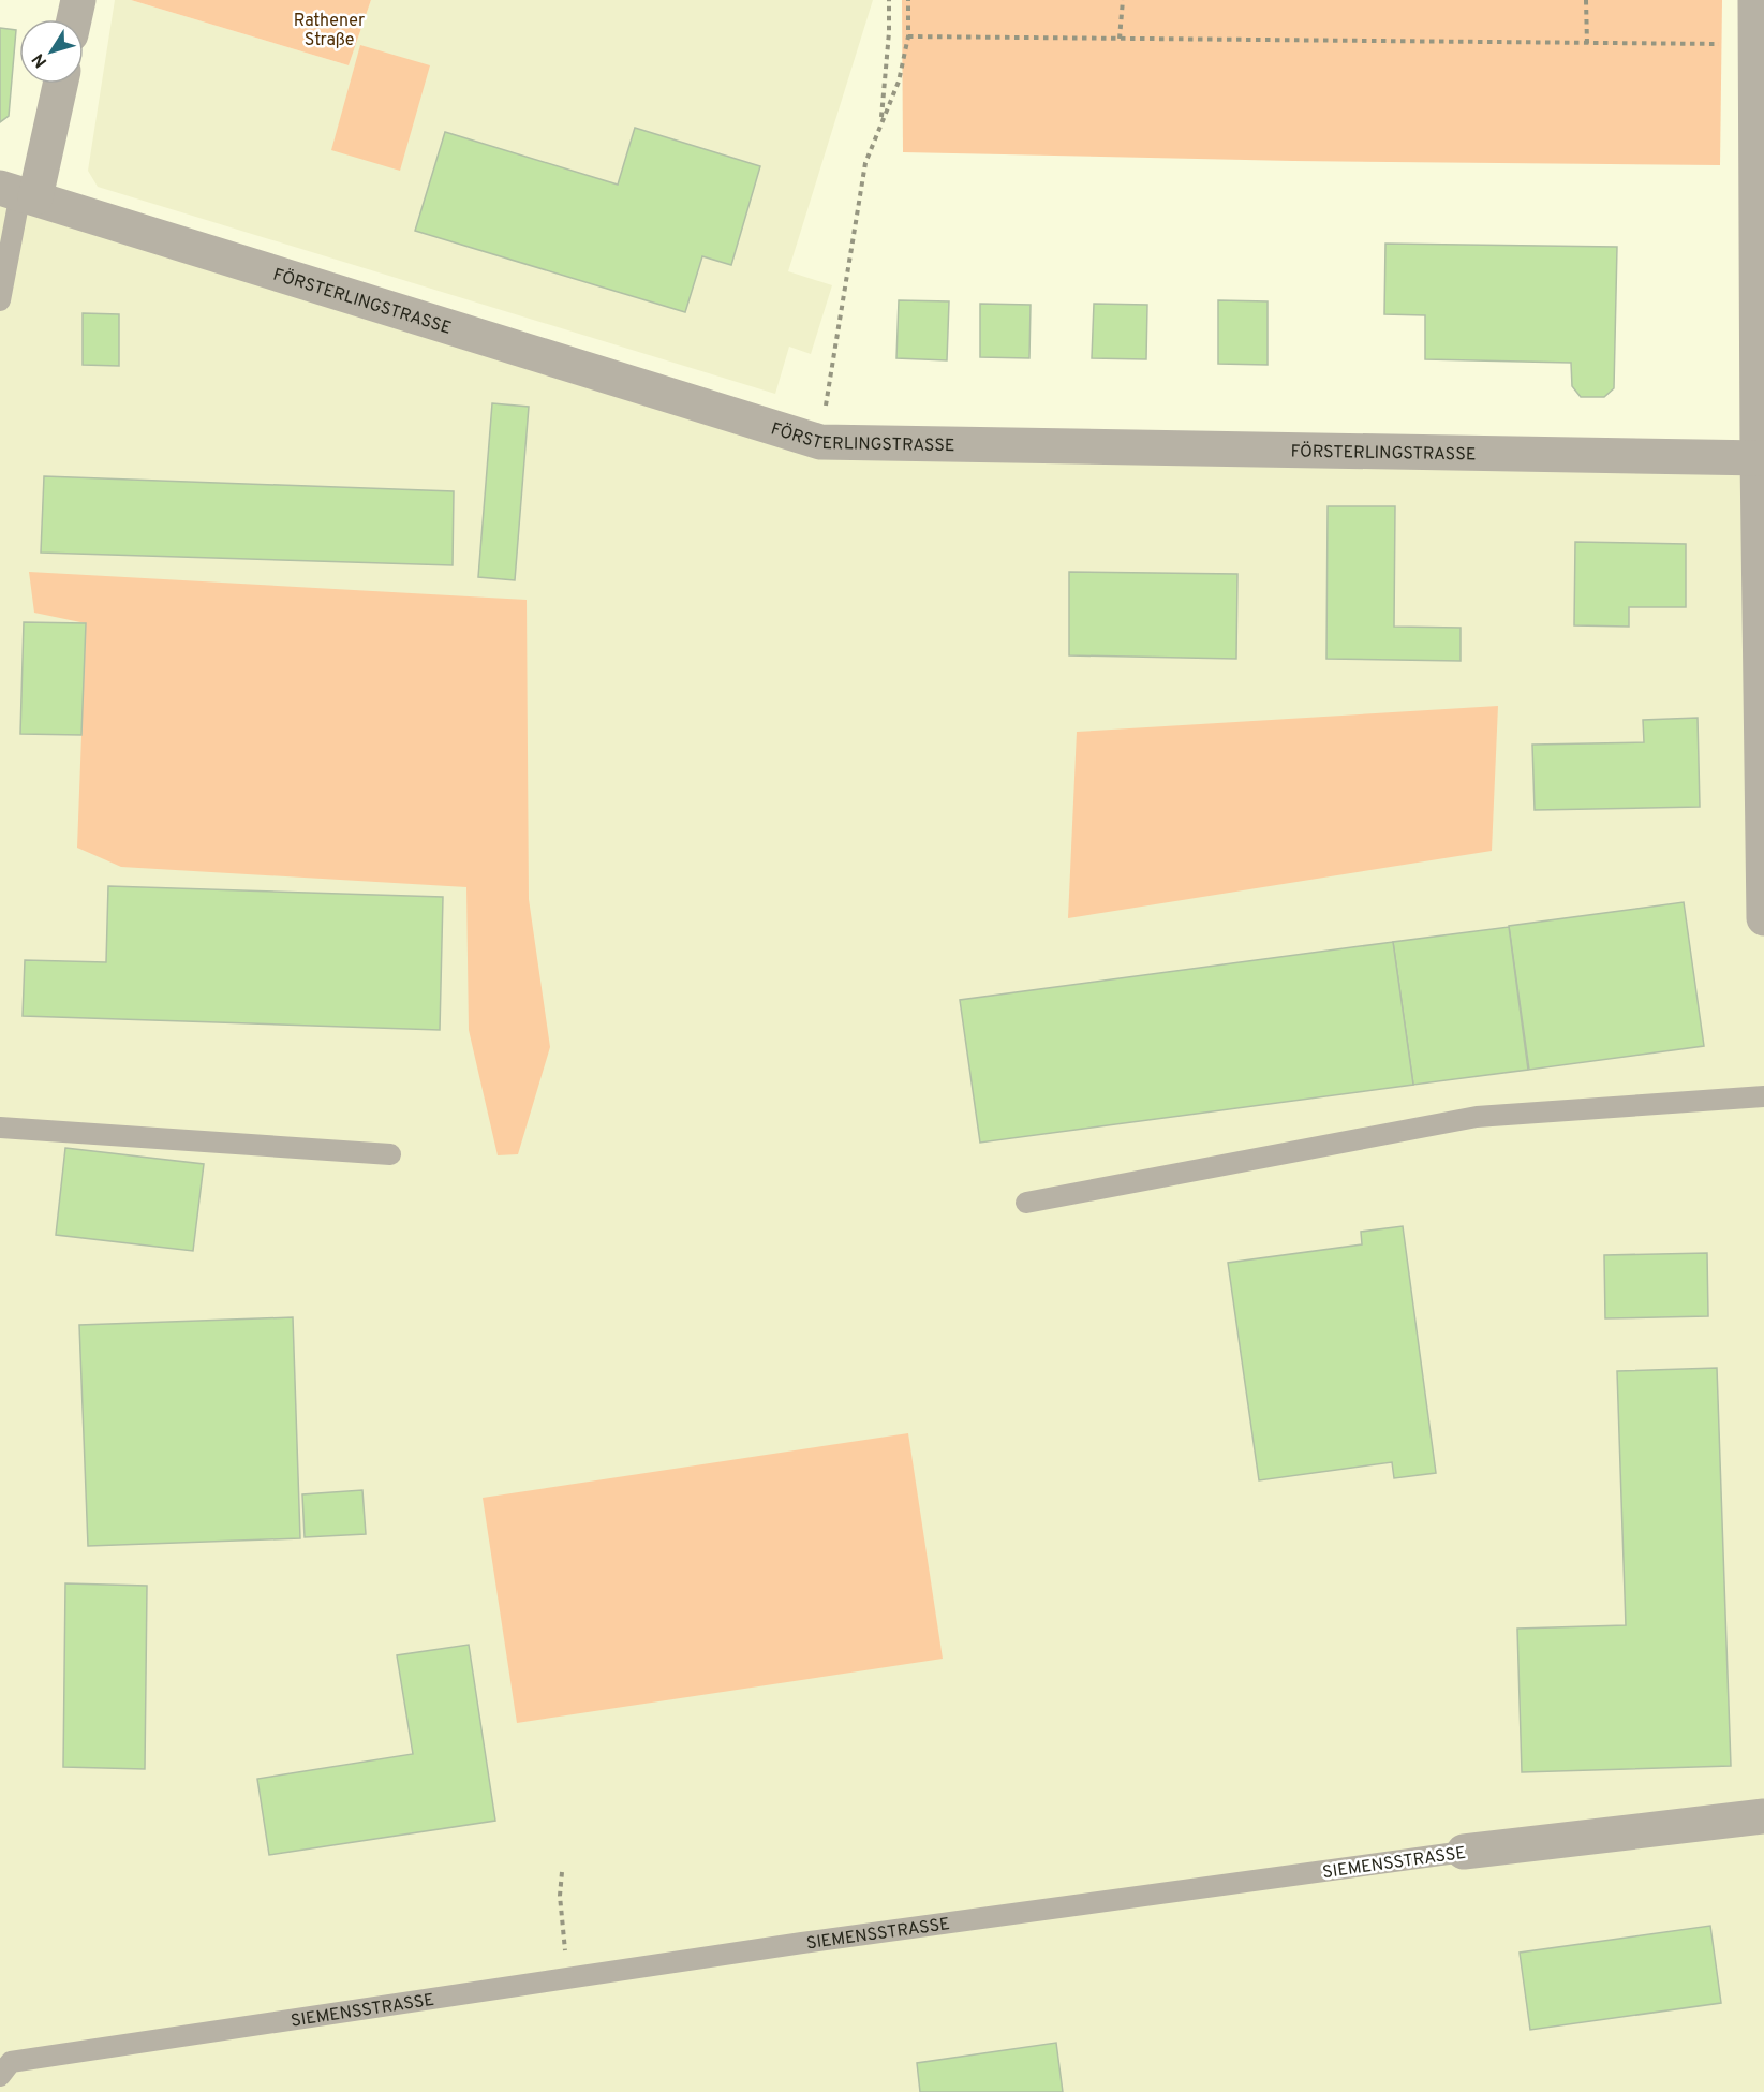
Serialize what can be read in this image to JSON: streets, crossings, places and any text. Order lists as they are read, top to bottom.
{
  "streets": {
    "street": ["FÖRSTERLINGSTRASSE", "SIEMENSSTRASSE"]
  },
  "parks": ["Rathener Straße"],
  "north": "bottom left"
}
